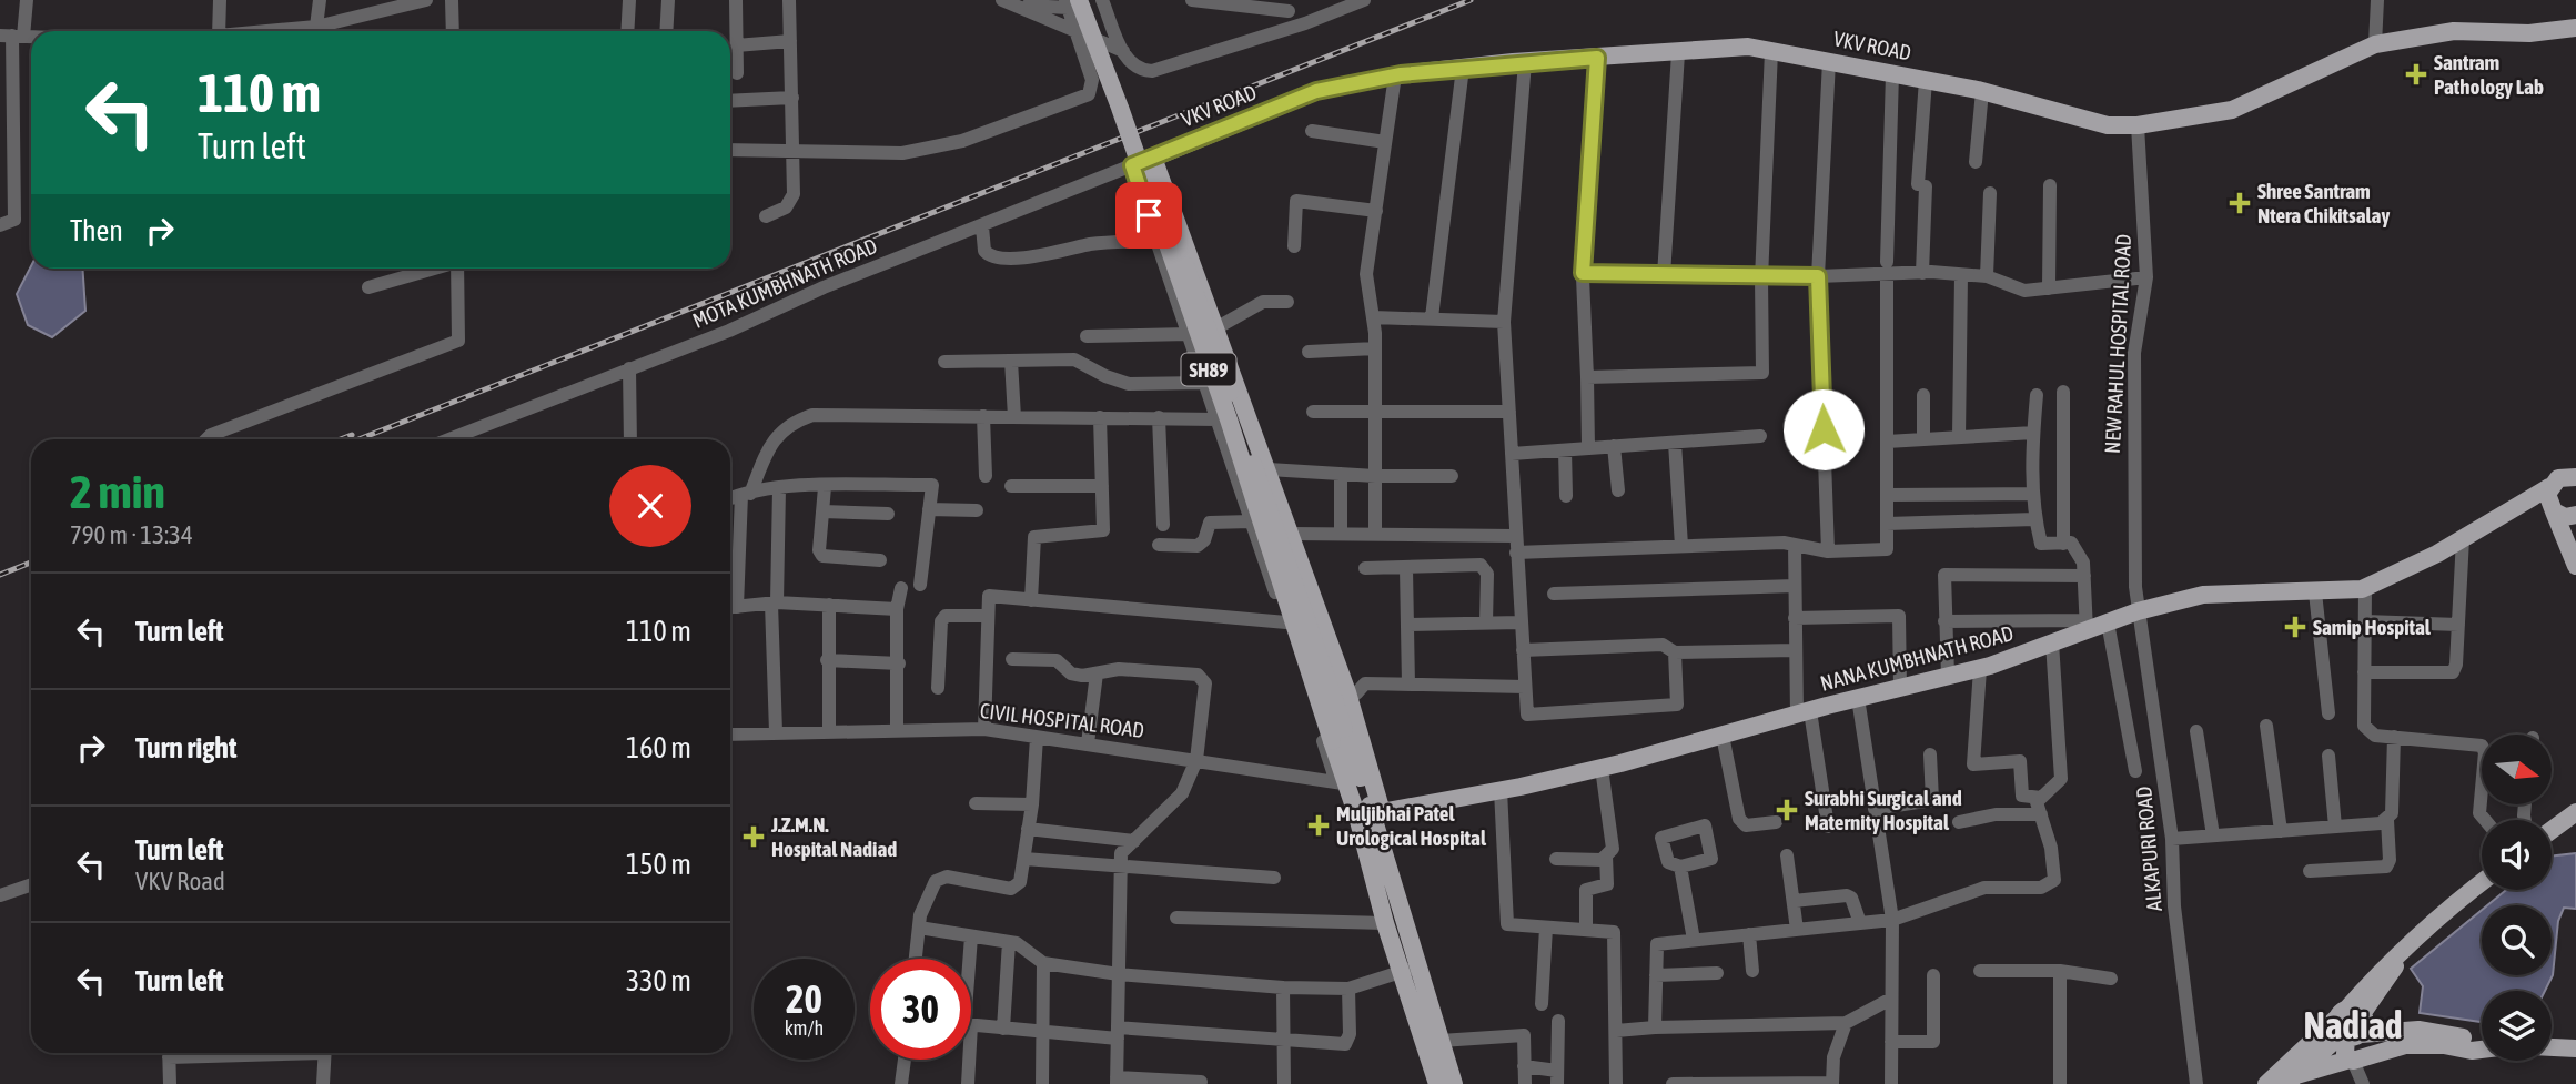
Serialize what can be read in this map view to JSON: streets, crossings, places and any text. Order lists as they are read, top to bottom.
{
  "streets": {
    "main road": ["VKV ROAD", "SH89", "NANA KUMBHNATH ROAD"],
    "street": [
      "MOTA KUMBHNATH ROAD",
      "NEW RAHUL HOSPITAL ROAD",
      "CIVIL HOSPITAL ROAD",
      "ALKAPURI ROAD"
    ]
  },
  "crossings": [
    ["VKV ROAD", "MOTA KUMBHNATH ROAD"],
    ["VKV ROAD", "NEW RAHUL HOSPITAL ROAD"],
    ["NEW RAHUL HOSPITAL ROAD", "NANA KUMBHNATH ROAD"],
    ["NEW RAHUL HOSPITAL ROAD", "ALKAPURI ROAD"],
    ["SH89", "NANA KUMBHNATH ROAD"],
    ["SH89", "CIVIL HOSPITAL ROAD"],
    ["NANA KUMBHNATH ROAD", "ALKAPURI ROAD"]
  ],
  "districts": ["Nadiad"],
  "places": {
    "health": [
      "Santram Pathology Lab",
      "Shree Santram Ntera Chikitsalay",
      "Samip Hospital",
      "Surabhi Surgical and Maternity Hospital",
      "Muljibhai Patel Urological Hospital",
      "J.Z.M.N. Hospital Nadiad"
    ]
  },
  "north": "right",
  "page": {
    "turn": ["110 m", "Turn left"],
    "then": "Then",
    "heading": ["2 min", "790 m · 13:34"],
    "list": [
      {
        "name": "Turn left",
        "value": "110 m"
      },
      {
        "name": "Turn right",
        "value": "160 m"
      },
      {
        "name": "Turn left",
        "note": "VKV Road",
        "value": "150 m"
      },
      {
        "name": "Turn left",
        "value": "330 m"
      }
    ],
    "speed": "20 km/h",
    "limit": "30"
  }
}
